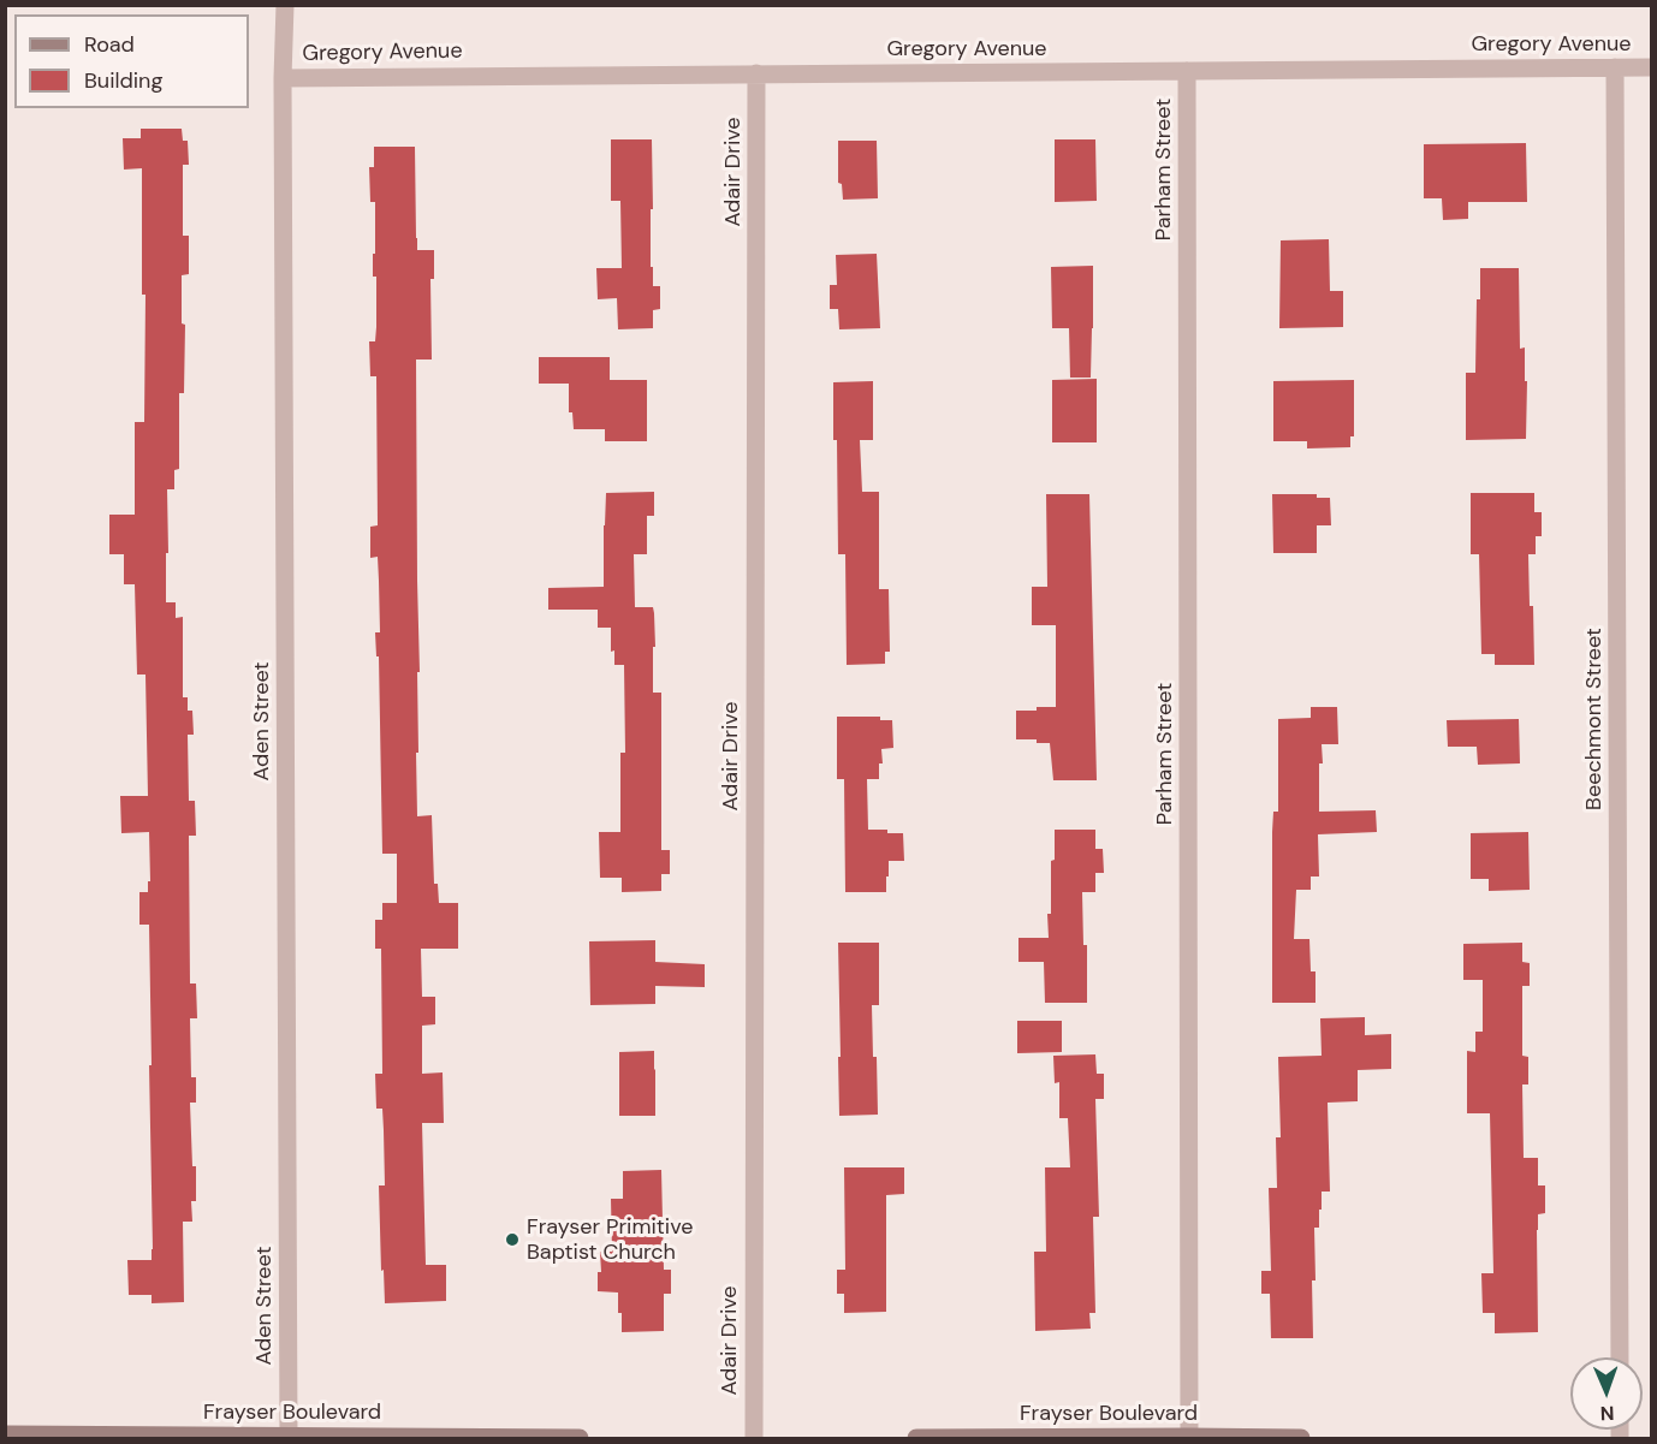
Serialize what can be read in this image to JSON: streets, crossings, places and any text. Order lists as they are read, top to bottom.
{
  "streets": {
    "main road": ["Frayser Boulevard"],
    "street": [
      "Gregory Avenue",
      "Parham Street",
      "Adair Drive",
      "Beechmont Street",
      "Aden Street"
    ]
  },
  "crossings": [
    ["Gregory Avenue", "Parham Street"],
    ["Gregory Avenue", "Adair Drive"],
    ["Gregory Avenue", "Beechmont Street"],
    ["Gregory Avenue", "Aden Street"],
    ["Parham Street", "Frayser Boulevard"],
    ["Aden Street", "Frayser Boulevard"]
  ],
  "places": ["Frayser Primitive Baptist Church"],
  "legend": ["Road", "Building"],
  "north": "bottom"
}
